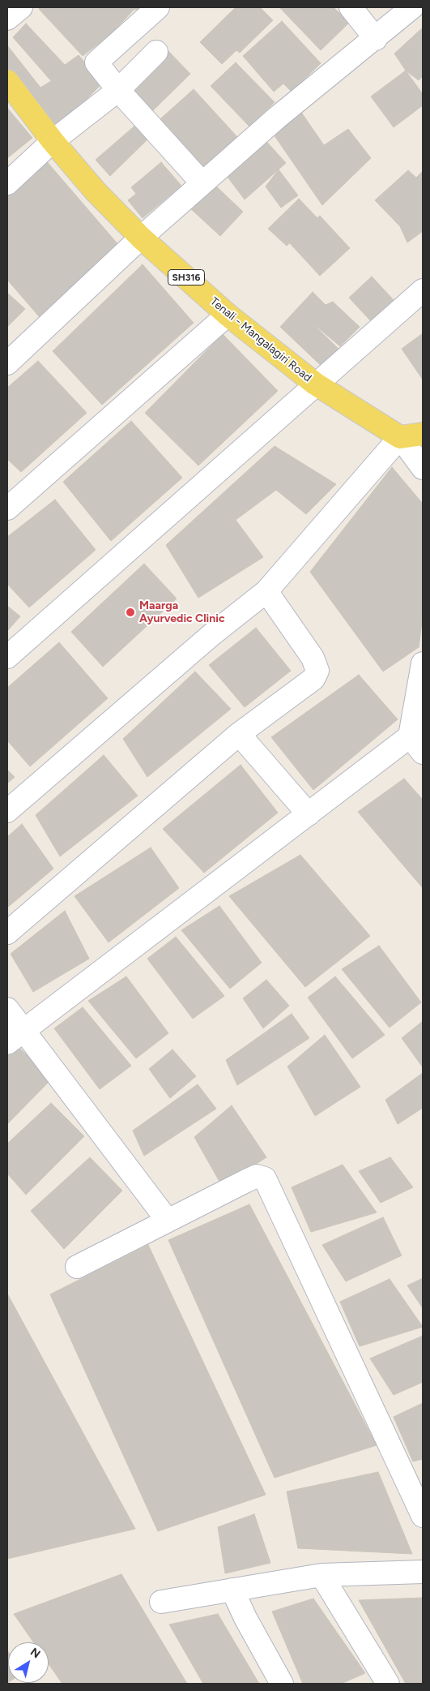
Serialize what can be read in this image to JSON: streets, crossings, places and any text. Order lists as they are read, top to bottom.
{
  "streets": {
    "main road": ["SH316", "Tenali - Mangalagiri Road"]
  },
  "places": ["Maarga Ayurvedic Clinic"],
  "north": "top right"
}
